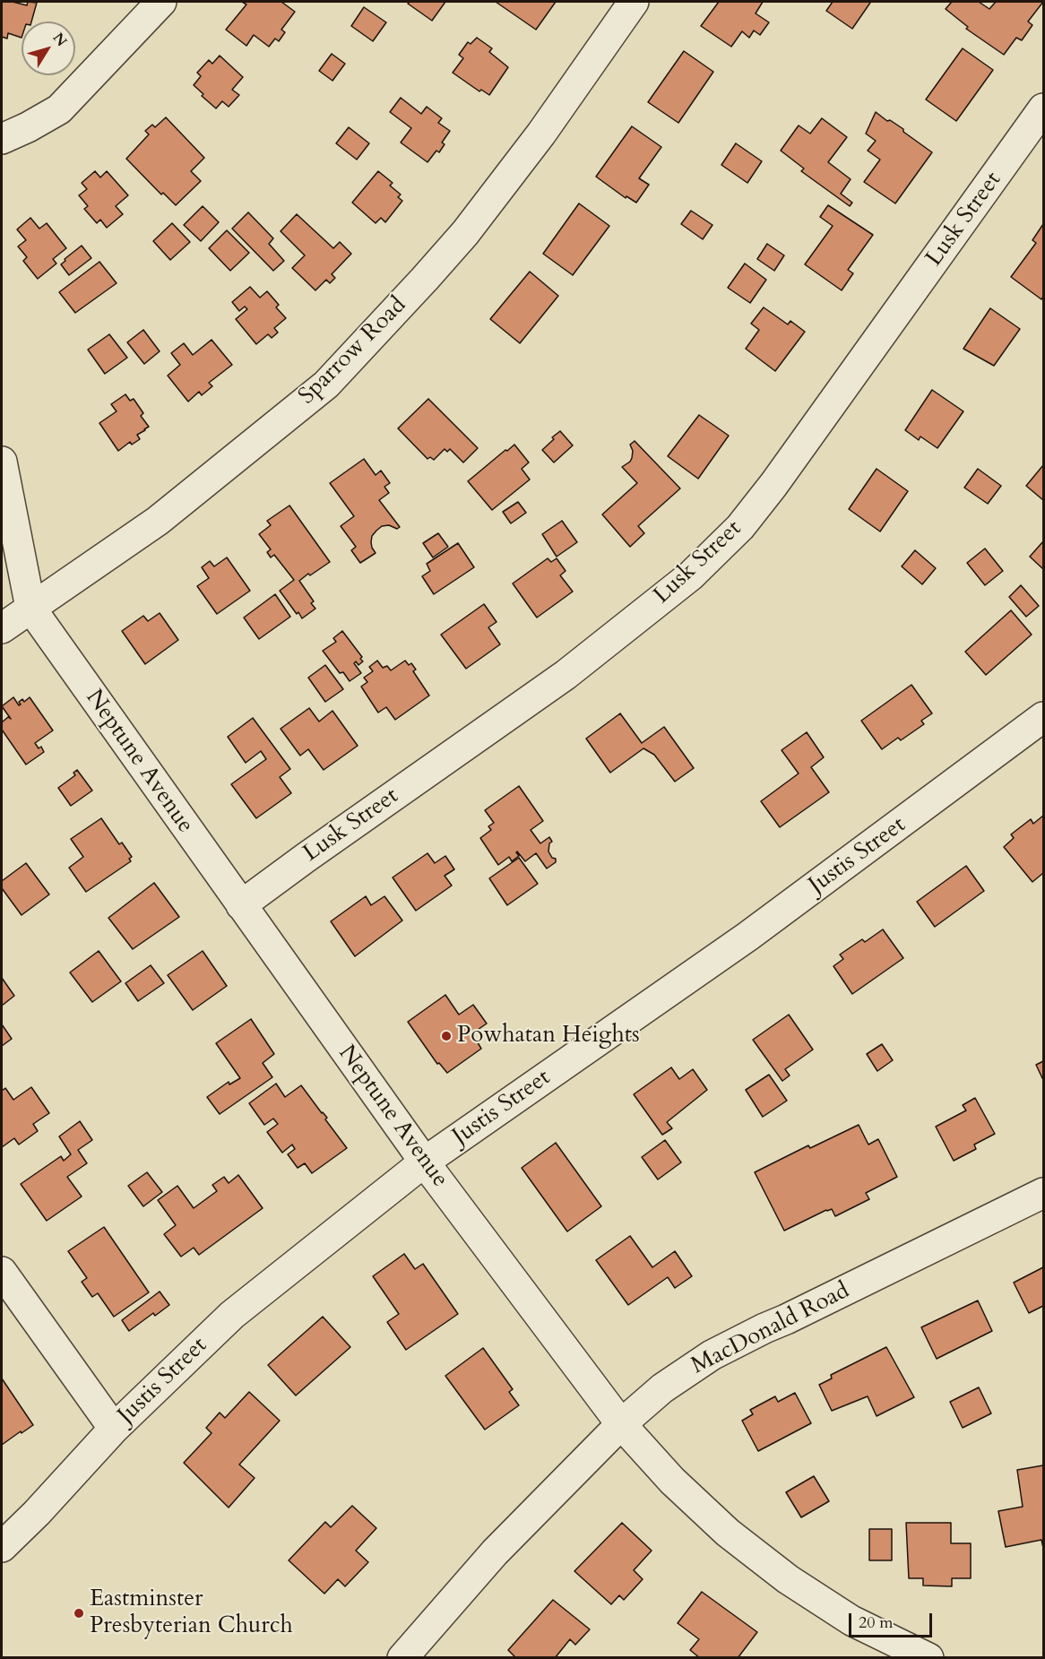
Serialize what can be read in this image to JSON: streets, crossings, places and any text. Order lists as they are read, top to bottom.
{
  "streets": {
    "street": [
      "Lusk Street",
      "Sparrow Road",
      "Neptune Avenue",
      "Justis Street",
      "MacDonald Road"
    ]
  },
  "crossings": [
    ["Lusk Street", "Neptune Avenue"],
    ["Sparrow Road", "Neptune Avenue"],
    ["Neptune Avenue", "Justis Street"],
    ["Neptune Avenue", "MacDonald Road"]
  ],
  "places": ["Powhatan Heights", "Eastminster Presbyterian Church"],
  "scale_bar": "20 m",
  "north": "top right"
}
